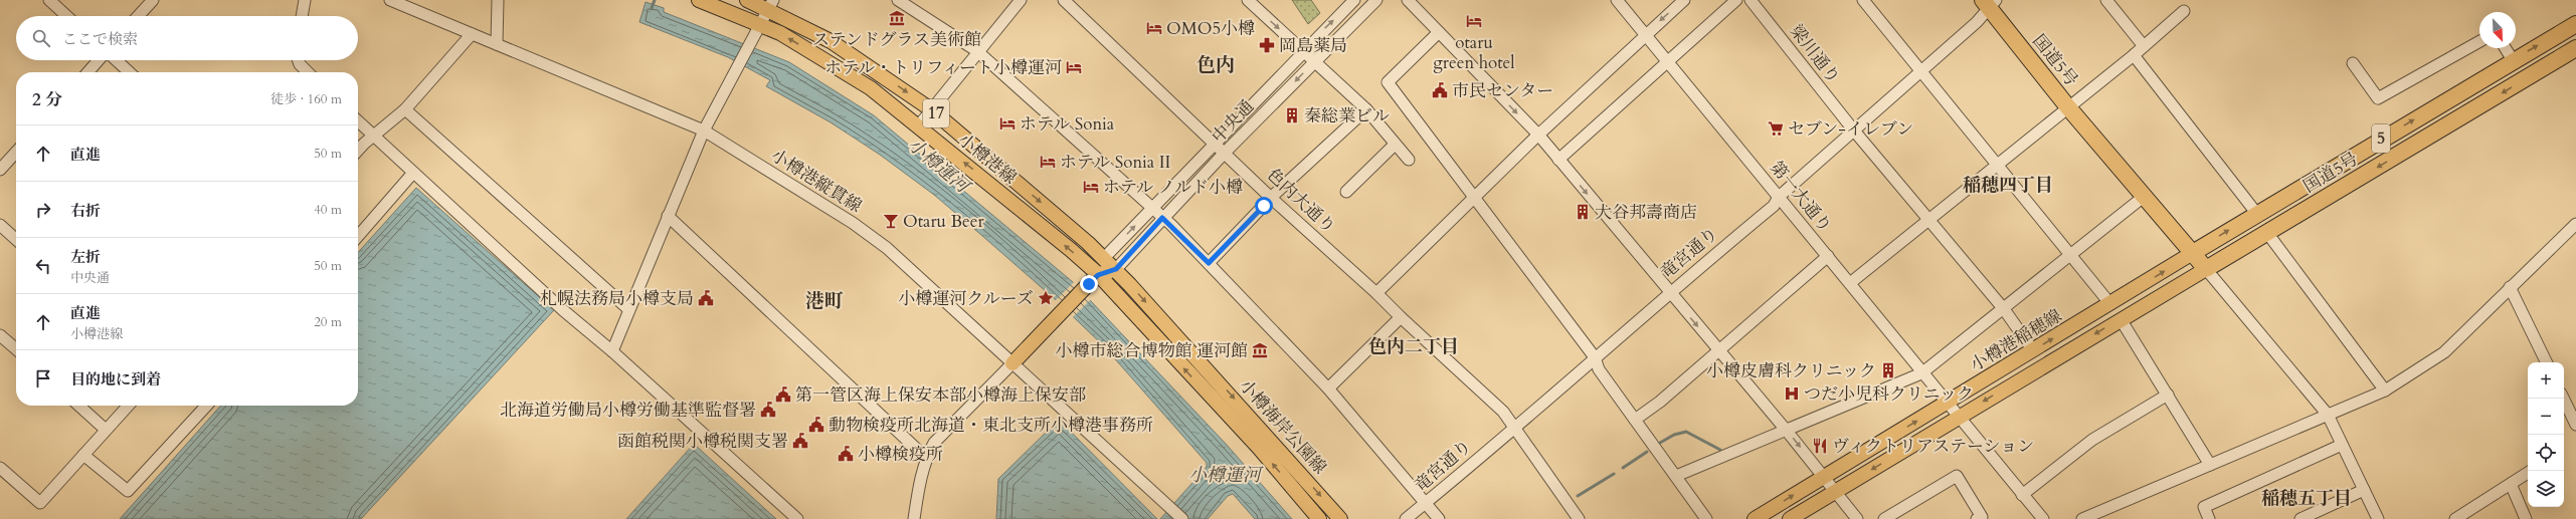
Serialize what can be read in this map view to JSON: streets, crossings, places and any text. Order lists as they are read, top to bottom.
{
  "streets": {
    "highway": ["国道5号", "5"],
    "main road": [
      "17",
      "小樽港線",
      "小樽港稲穂線",
      "小樽海岸公園線"
    ],
    "street": [
      "梁川通り",
      "中央通",
      "小樽港縦貫線",
      "第一大通り",
      "色内大通り",
      "竜宮通り"
    ]
  },
  "crossings": [
    ["梁川通り", "竜宮通り"],
    ["梁川通り", "小樽港稲穂線"],
    ["国道5号", "竜宮通り"],
    ["国道5号", "小樽港稲穂線"],
    ["中央通", "小樽港線"],
    ["中央通", "色内大通り"],
    ["中央通", "小樽海岸公園線"],
    ["小樽港線", "小樽海岸公園線"],
    ["第一大通り", "竜宮通り"],
    ["第一大通り", "小樽港稲穂線"],
    ["色内大通り", "竜宮通り"]
  ],
  "districts": [
    "色内",
    "稲穂四丁目",
    "港町",
    "色内二丁目",
    "稲穂五丁目"
  ],
  "water": ["小樽運河"],
  "places": {
    "museum": ["ステンドグラス美術館", "小樽市総合博物館 運河館"],
    "hotel": [
      "otaru green hotel",
      "OMO5小樽",
      "ホテル・トリフィート小樽運河",
      "ホテル Sonia",
      "ホテル Sonia II",
      "ホテル ノルド小樽"
    ],
    "pharmacy": ["岡島薬局"],
    "public building": [
      "市民センター",
      "札幌法務局小樽支局",
      "第一管区海上保安本部小樽海上保安部",
      "北海道労働局小樽労働基準監督署",
      "動物検疫所北海道・東北支所小樽港事務所",
      "函館税関小樽税関支署",
      "小樽検疫所"
    ],
    "building": ["秦総業ビル", "大谷邦壽商店", "小樽皮膚科クリニック"],
    "supermarket": ["セブン-イレブン"],
    "bar": ["Otaru Beer"],
    "place": ["小樽運河クルーズ"],
    "hospital": ["つだ小児科クリニック"],
    "restaurant": ["ヴィクトリアステーション"]
  },
  "north": "bottom right",
  "page": {
    "search": "ここで検索",
    "heading": ["2 分", "徒歩 · 160 m"],
    "list": [
      ["直進", "50 m"],
      ["右折", "40 m"],
      ["左折", "中央通", "50 m"],
      ["直進", "小樽港線", "20 m"],
      "目的地に到着"
    ],
    "map_buttons": ["+", "−"]
  }
}
